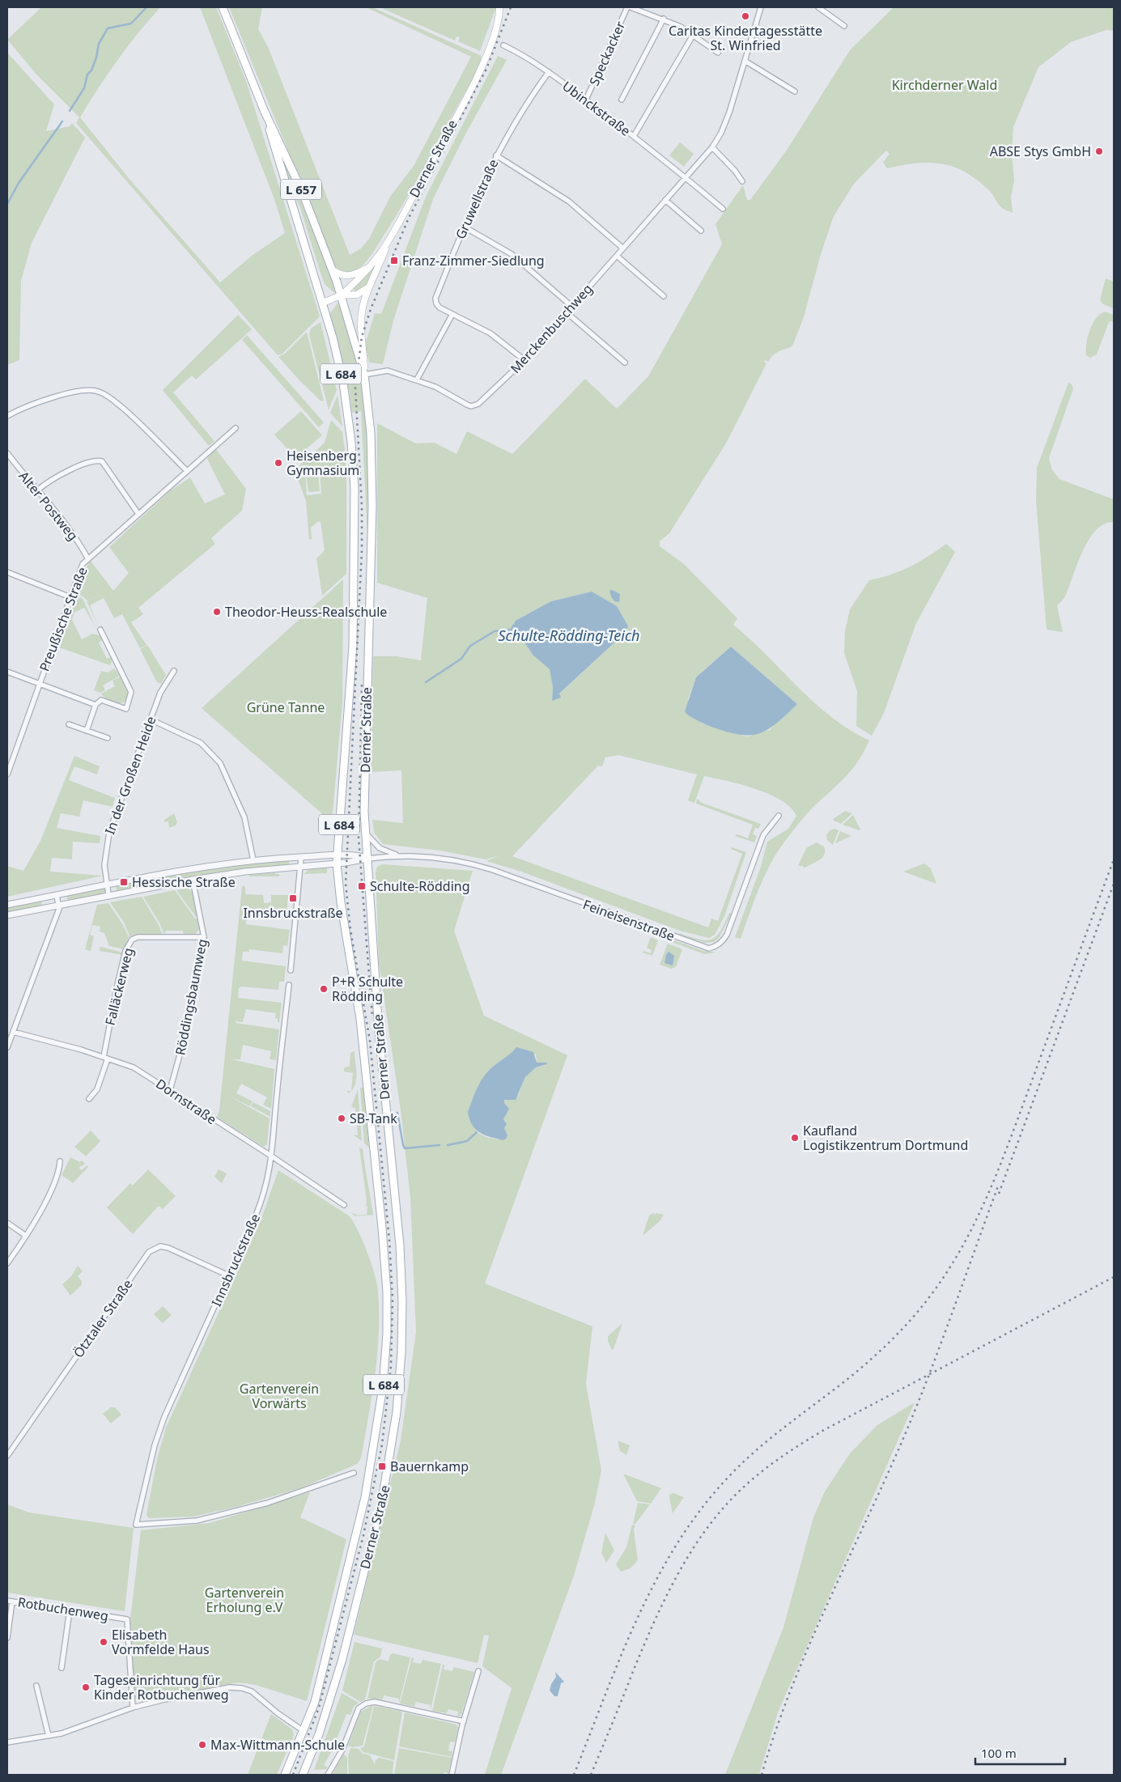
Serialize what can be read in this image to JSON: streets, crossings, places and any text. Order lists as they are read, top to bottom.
{
  "streets": {
    "main road": ["Derner Straße", "L 657", "L 684"],
    "street": [
      "Speckacker",
      "Ubinckstraße",
      "Gruwellstraße",
      "Merckenbuschweg",
      "Alter Postweg",
      "Preußische Straße",
      "In der Großen Heide",
      "Feineisenstraße",
      "Falläckerweg",
      "Röddingsbaumweg",
      "Dornstraße",
      "Innsbruckstraße",
      "Ötztaler Straße",
      "Rotbuchenweg"
    ]
  },
  "crossings": [
    ["Speckacker", "Ubinckstraße"],
    ["Ubinckstraße", "Gruwellstraße"],
    ["Ubinckstraße", "Merckenbuschweg"],
    ["Derner Straße", "L 657"],
    ["Derner Straße", "Merckenbuschweg"],
    ["Derner Straße", "L 684"],
    ["Derner Straße", "Feineisenstraße"],
    ["L 657", "L 684"],
    ["Gruwellstraße", "Merckenbuschweg"],
    ["Merckenbuschweg", "L 684"],
    ["Alter Postweg", "Preußische Straße"],
    ["Falläckerweg", "Röddingsbaumweg"],
    ["Falläckerweg", "Dornstraße"],
    ["Röddingsbaumweg", "Dornstraße"],
    ["Dornstraße", "Innsbruckstraße"],
    ["Innsbruckstraße", "Ötztaler Straße"]
  ],
  "water": ["Schulte-Rödding-Teich"],
  "parks": [
    "Kirchderner Wald",
    "Grüne Tanne",
    "Gartenverein Vorwärts",
    "Gartenverein Erholung e.V"
  ],
  "places": {
    "other": [
      "Caritas Kindertagesstätte St. Winfried",
      "ABSE Stys GmbH",
      "Heisenberg Gymnasium",
      "Theodor-Heuss-Realschule",
      "P+R Schulte Rödding",
      "SB-Tank",
      "Kaufland Logistikzentrum Dortmund",
      "Elisabeth Vormfelde Haus",
      "Tageseinrichtung für Kinder Rotbuchenweg",
      "Max-Wittmann-Schule"
    ],
    "transit": [
      "Franz-Zimmer-Siedlung",
      "Hessische Straße",
      "Schulte-Rödding",
      "Innsbruckstraße",
      "Bauernkamp"
    ]
  },
  "scale_bar": "100 m"
}
